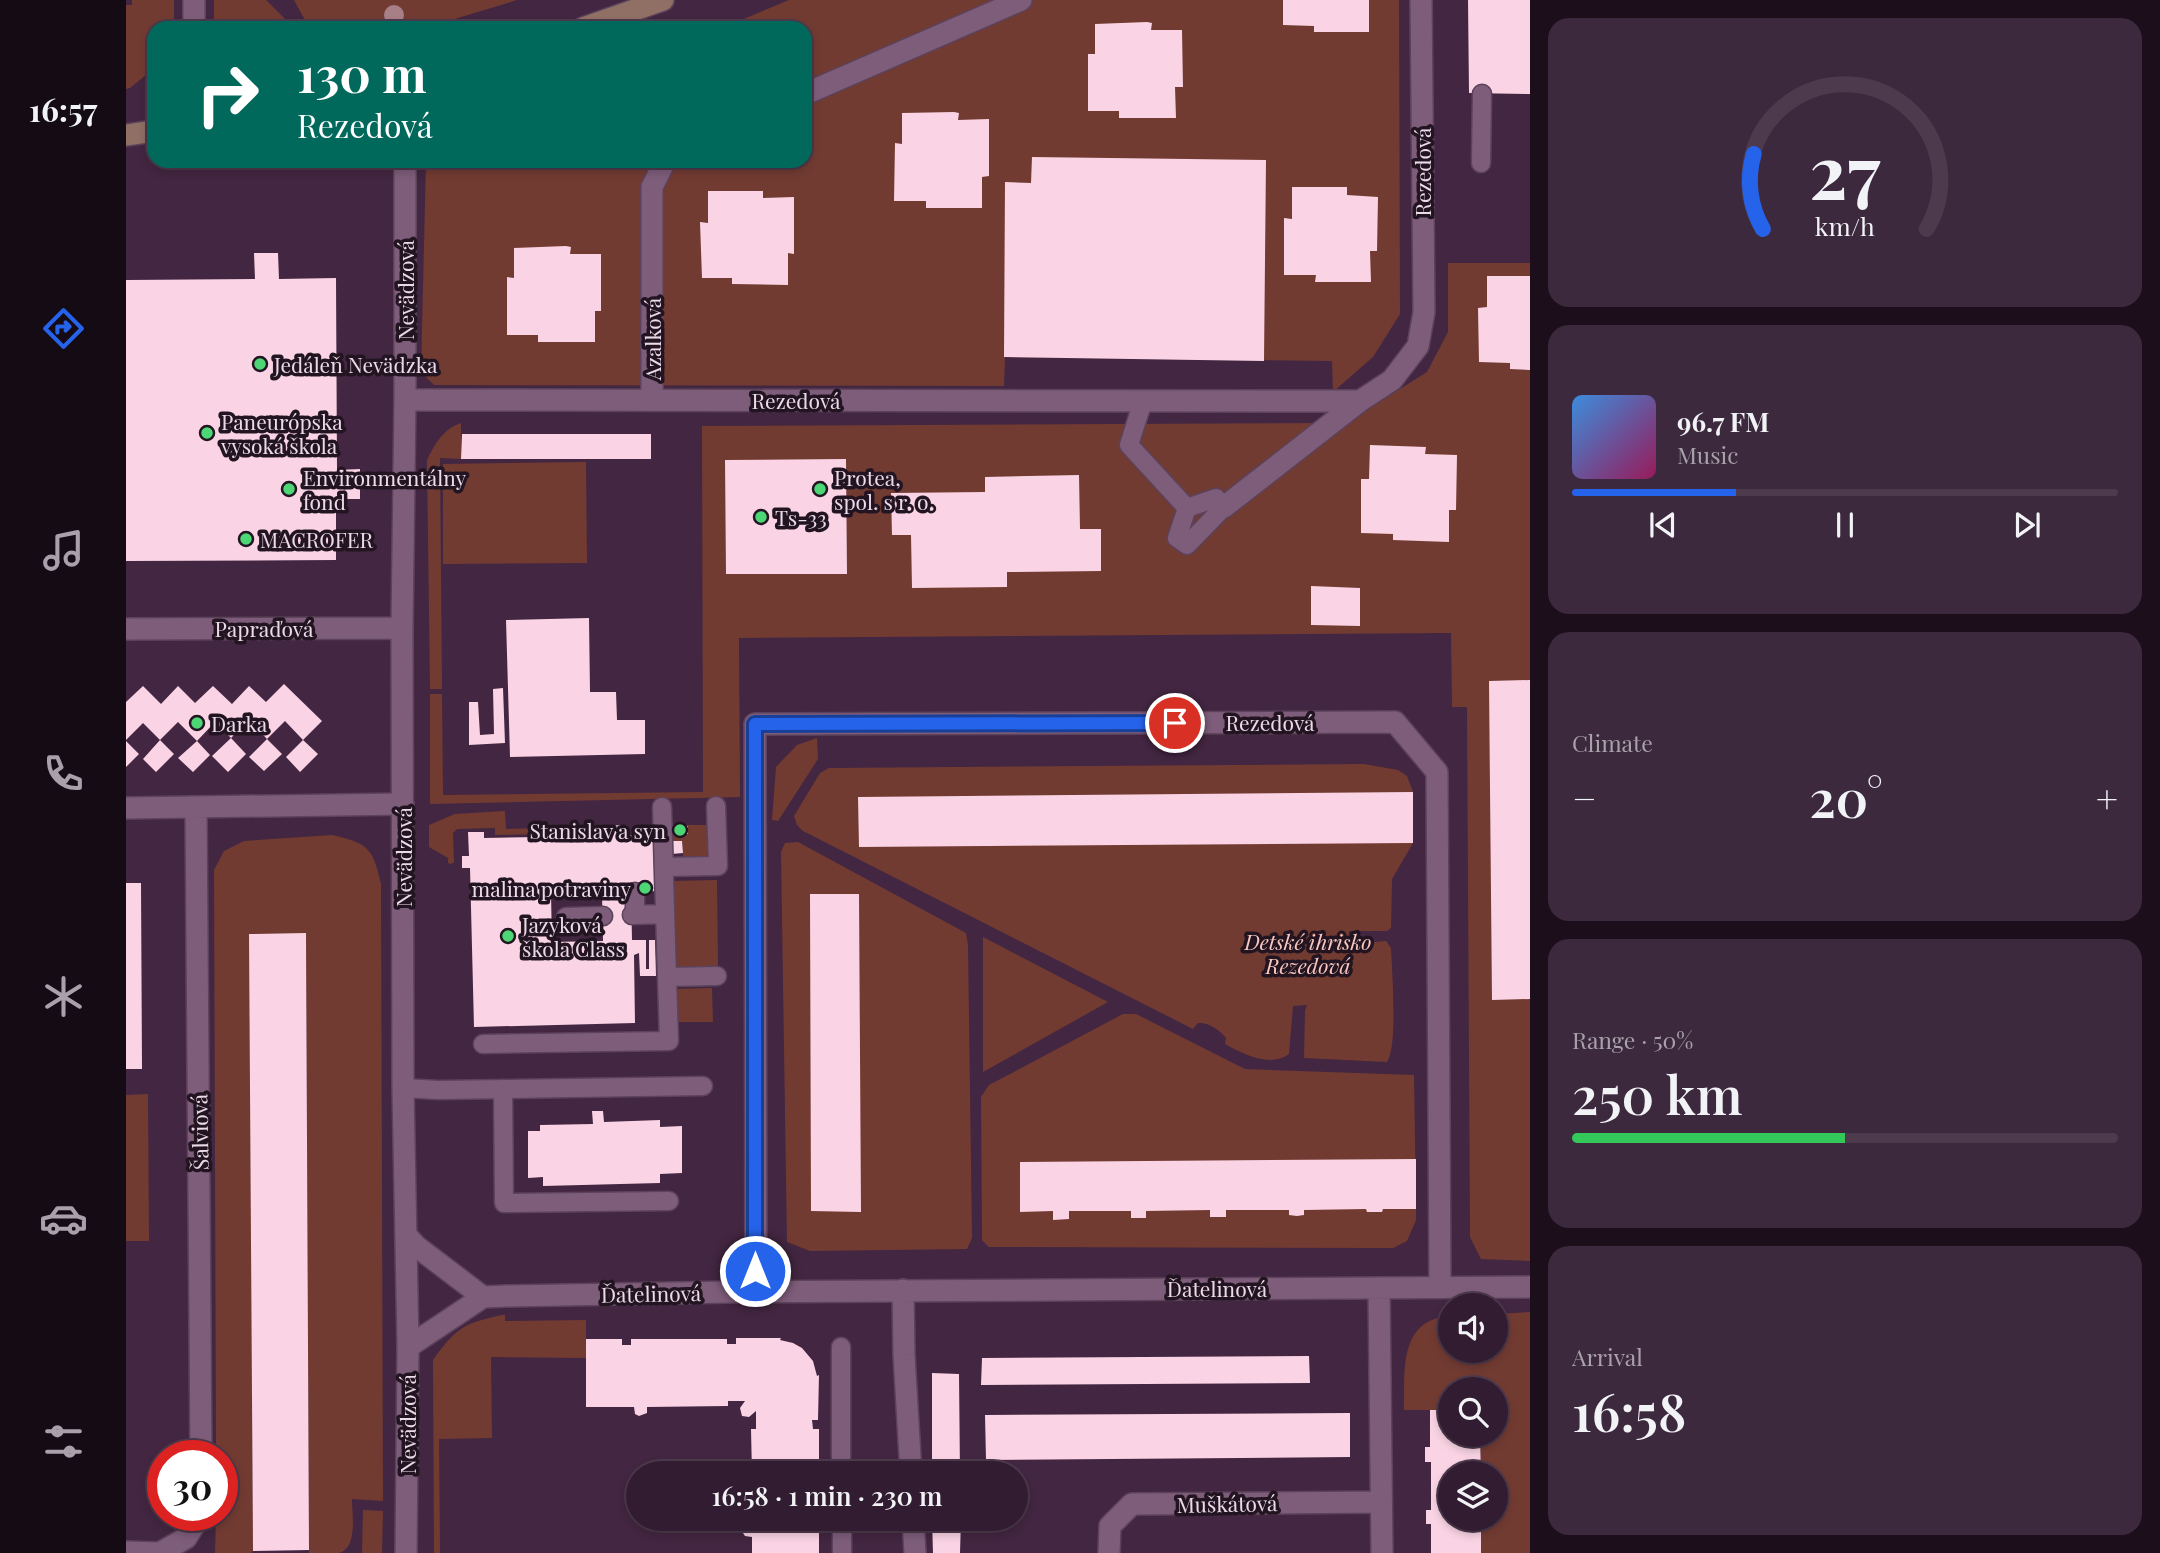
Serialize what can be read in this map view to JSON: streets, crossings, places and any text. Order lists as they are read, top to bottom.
{
  "streets": {
    "street": [
      "Rezedová",
      "Nevädzová",
      "Azalková",
      "Papraďová",
      "Šalviová",
      "Ďatelinová",
      "Muškátová"
    ]
  },
  "crossings": [
    ["Rezedová", "Azalková"],
    ["Rezedová", "Ďatelinová"],
    ["Nevädzová", "Azalková"],
    ["Nevädzová", "Papraďová"]
  ],
  "parks": ["Detské ihrisko Rezedová"],
  "places": [
    "Jedáleň Nevädzka",
    "Paneurópska vysoká škola",
    "Environmentálny fond",
    "Protea, spol. s r. o.",
    "Ts-33",
    "MACROFER",
    "Darka",
    "Stanislav a syn",
    "malina potraviny",
    "Jazyková škola Class"
  ],
  "page": {
    "tabs": "16:57",
    "turn": ["130 m", "Rezedová"],
    "song": ["96.7 FM", "Music"],
    "tile": [
      "Climate",
      ["Range · 50%", "250 km"],
      ["Arrival", "16:58"]
    ],
    "heat": ["−", "20°", "+"],
    "limit": "30",
    "trip": "16:58 · 1 min · 230 m",
    "gauge": ["27", "km/h"]
  }
}
